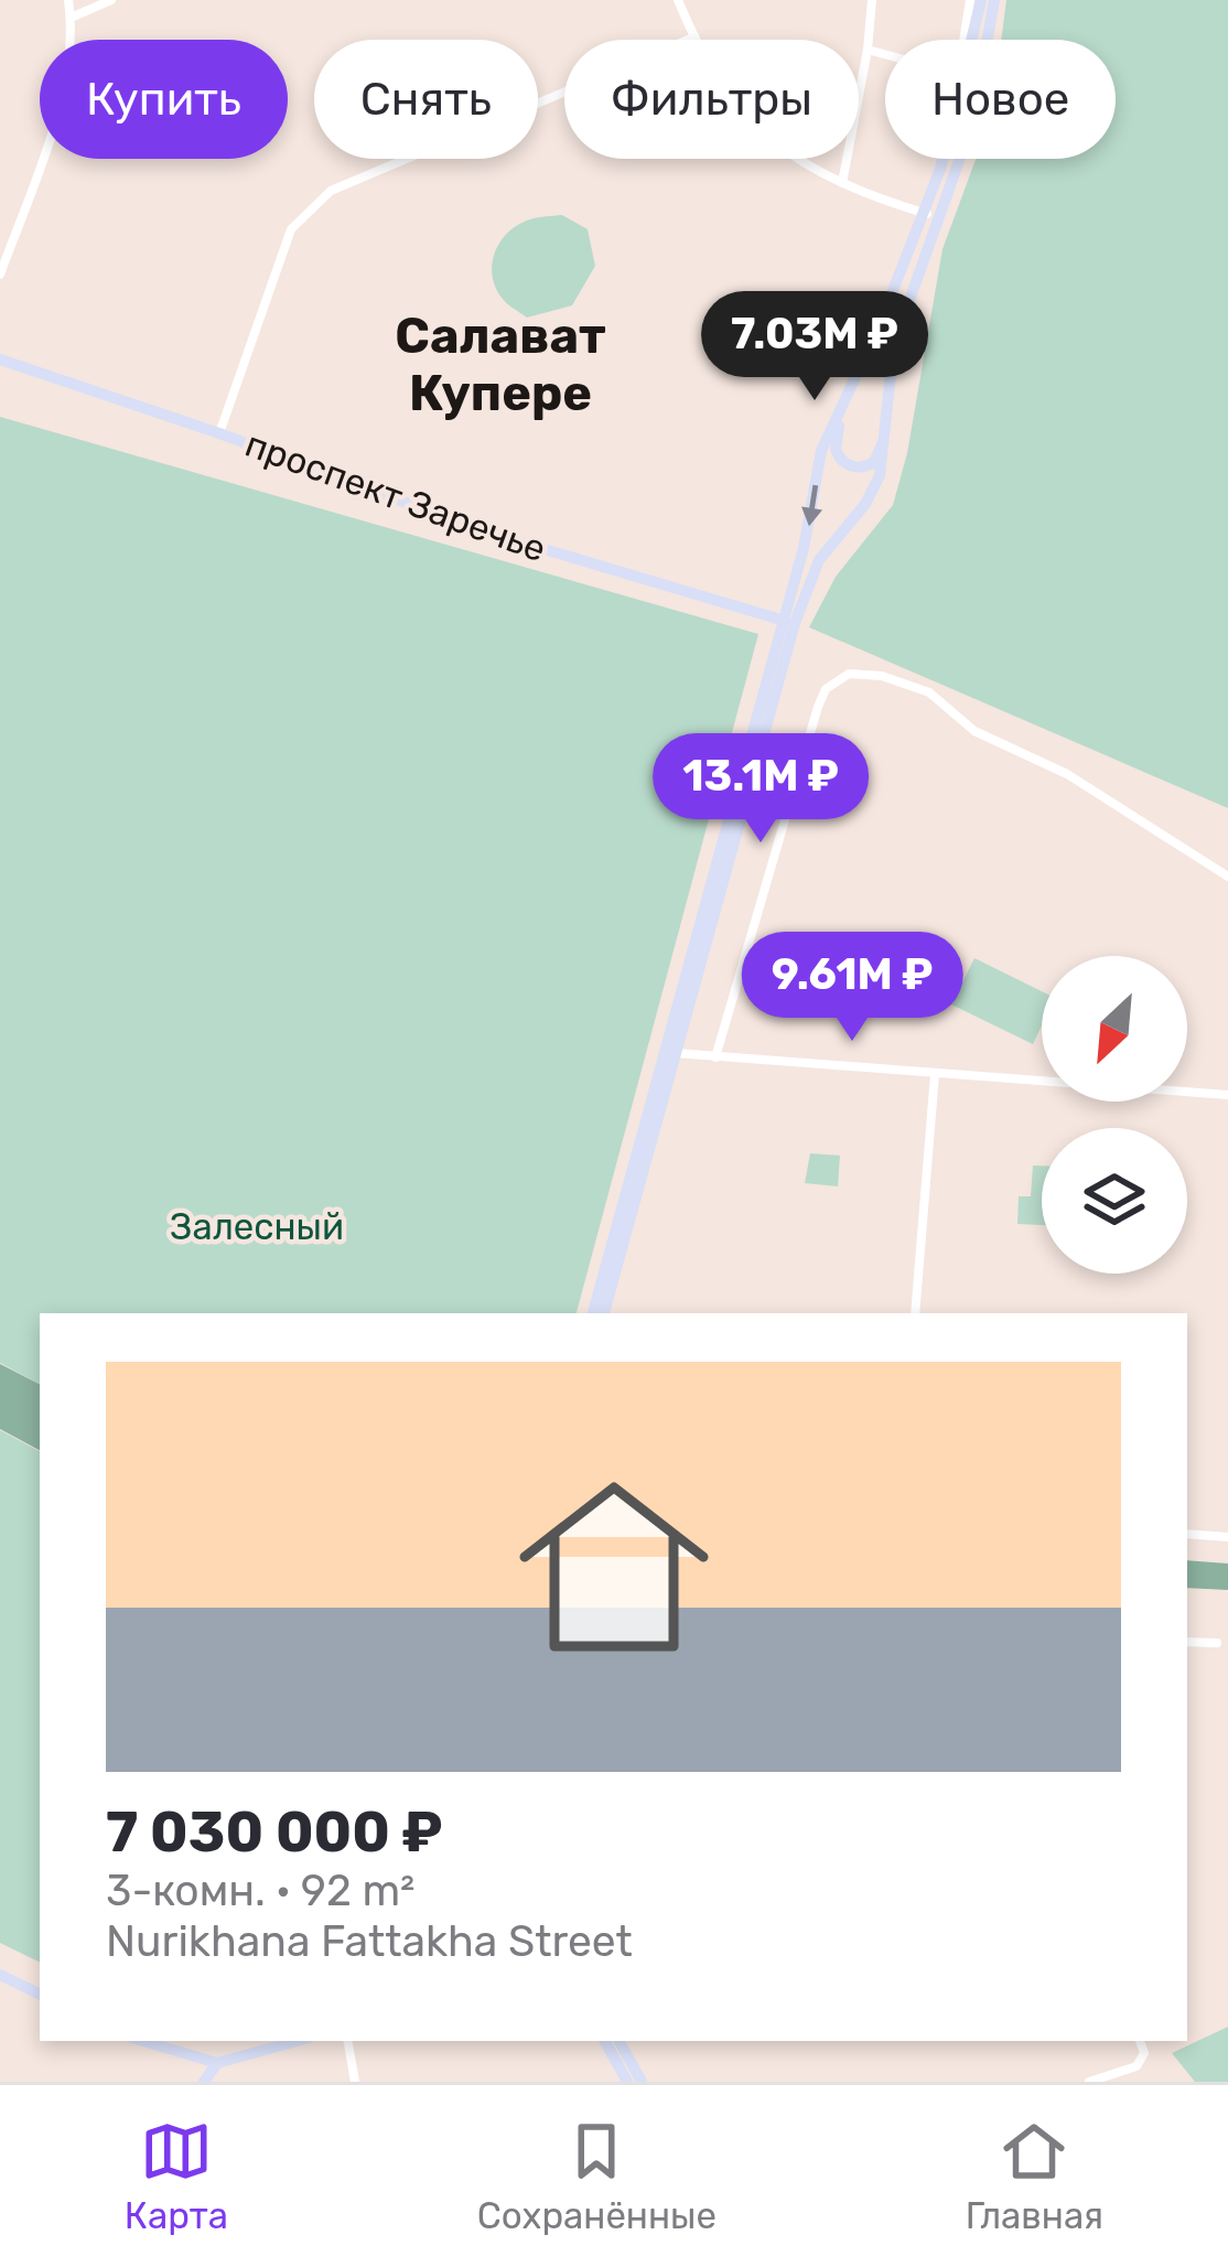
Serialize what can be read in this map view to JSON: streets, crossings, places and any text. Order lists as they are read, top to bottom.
{
  "streets": {
    "street": ["проспект Заречье"]
  },
  "districts": ["Салават Купере"],
  "parks": ["Залесный"],
  "north": "bottom left",
  "page": {
    "chip": [
      "Купить",
      "Снять",
      "Фильтры",
      "Новое"
    ],
    "price": ["7.03M ₽", "13.1M ₽", "9.61M ₽"],
    "list": [
      {
        "name": "7 030 000 ₽",
        "note": "3-комн. · 92 m² · Nurikhana Fattakha Street"
      }
    ],
    "tabs": ["Карта", "Сохранённые", "Главная"]
  }
}
